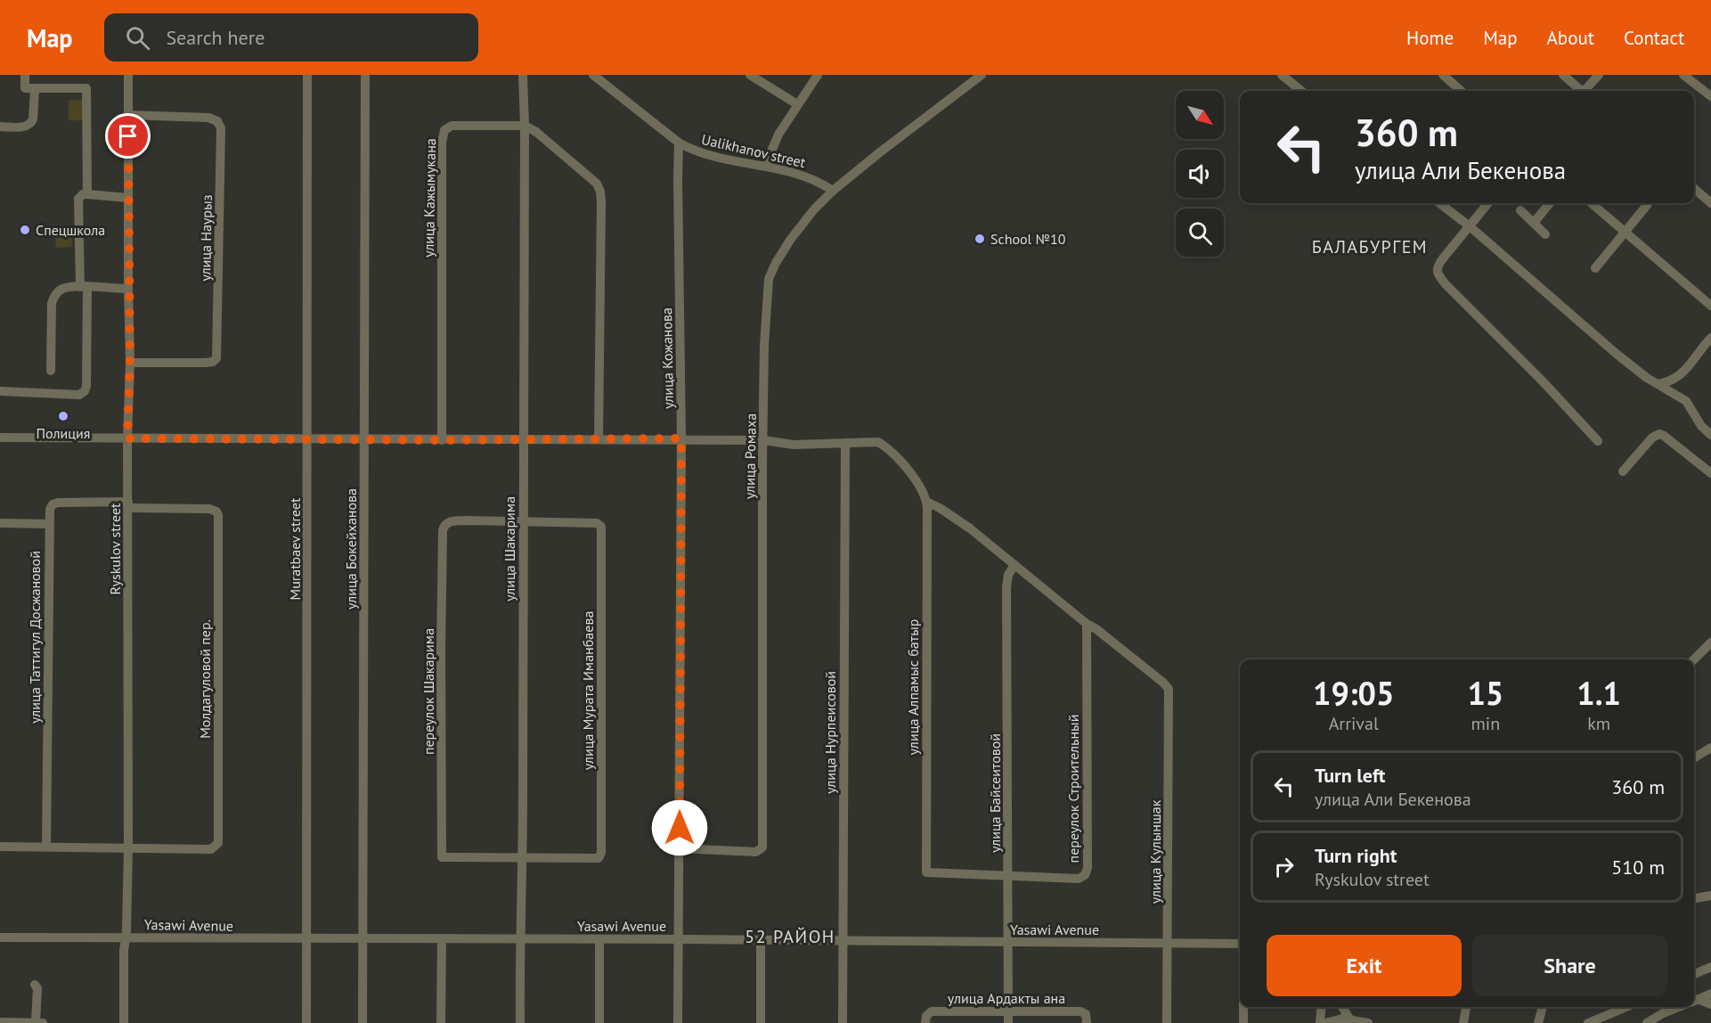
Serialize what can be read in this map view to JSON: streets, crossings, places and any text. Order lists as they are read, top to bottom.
{
  "streets": {
    "street": [
      "Ualikhanov street",
      "улица Кажымукана",
      "улица Наурыз",
      "улица Кожанова",
      "улица Ромаха",
      "Ryskulov street",
      "Muratbaev street",
      "улица Бокейханова",
      "улица Шакарима",
      "улица Таттигул Досжановой",
      "Молдагуловой пер.",
      "улица Алпамыс батыр",
      "улица Мурата Иманбаева",
      "переулок Шакарима",
      "улица Нурпеисовой",
      "переулок Строительный",
      "улица Байсеитовой",
      "улица Кулыншак",
      "Yasawi Avenue",
      "улица Ардакты ана"
    ]
  },
  "crossings": [
    ["Ualikhanov street", "улица Кожанова"],
    ["Ualikhanov street", "улица Ромаха"],
    ["улица Кажымукана", "улица Шакарима"],
    ["улица Наурыз", "Ryskulov street"],
    ["улица Кожанова", "улица Ромаха"],
    ["улица Кожанова", "Yasawi Avenue"],
    ["Ryskulov street", "улица Таттигул Досжановой"],
    ["Ryskulov street", "Молдагуловой пер."],
    ["Ryskulov street", "Yasawi Avenue"],
    ["Muratbaev street", "Yasawi Avenue"],
    ["улица Бокейханова", "Yasawi Avenue"],
    ["улица Шакарима", "улица Мурата Иманбаева"],
    ["улица Шакарима", "переулок Шакарима"],
    ["улица Шакарима", "Yasawi Avenue"],
    ["улица Таттигул Досжановой", "Молдагуловой пер."],
    ["улица Алпамыс батыр", "переулок Строительный"],
    ["улица Алпамыс батыр", "улица Байсеитовой"],
    ["улица Мурата Иманбаева", "переулок Шакарима"],
    ["улица Нурпеисовой", "Yasawi Avenue"],
    ["переулок Строительный", "улица Байсеитовой"],
    ["переулок Строительный", "улица Кулыншак"],
    ["улица Байсеитовой", "Yasawi Avenue"],
    ["улица Байсеитовой", "улица Ардакты ана"],
    ["улица Кулыншак", "Yasawi Avenue"]
  ],
  "districts": ["БАЛАБУРГЕМ", "52 РАЙОН"],
  "places": ["Спецшкола", "School №10", "Полиция"],
  "north": "bottom right",
  "page": {
    "header": "Map",
    "search": "Search here",
    "nav": [
      "Home",
      "Map",
      "About",
      "Contact"
    ],
    "turn": ["360 m", "улица Али Бекенова"],
    "eta": [
      "19:05",
      "Arrival",
      "15",
      "min",
      "1.1",
      "km"
    ],
    "list": [
      {
        "name": "Turn left",
        "note": "улица Али Бекенова",
        "value": "360 m"
      },
      {
        "name": "Turn right",
        "note": "Ryskulov street",
        "value": "510 m"
      }
    ],
    "buttons": ["Exit", "Share"]
  }
}
